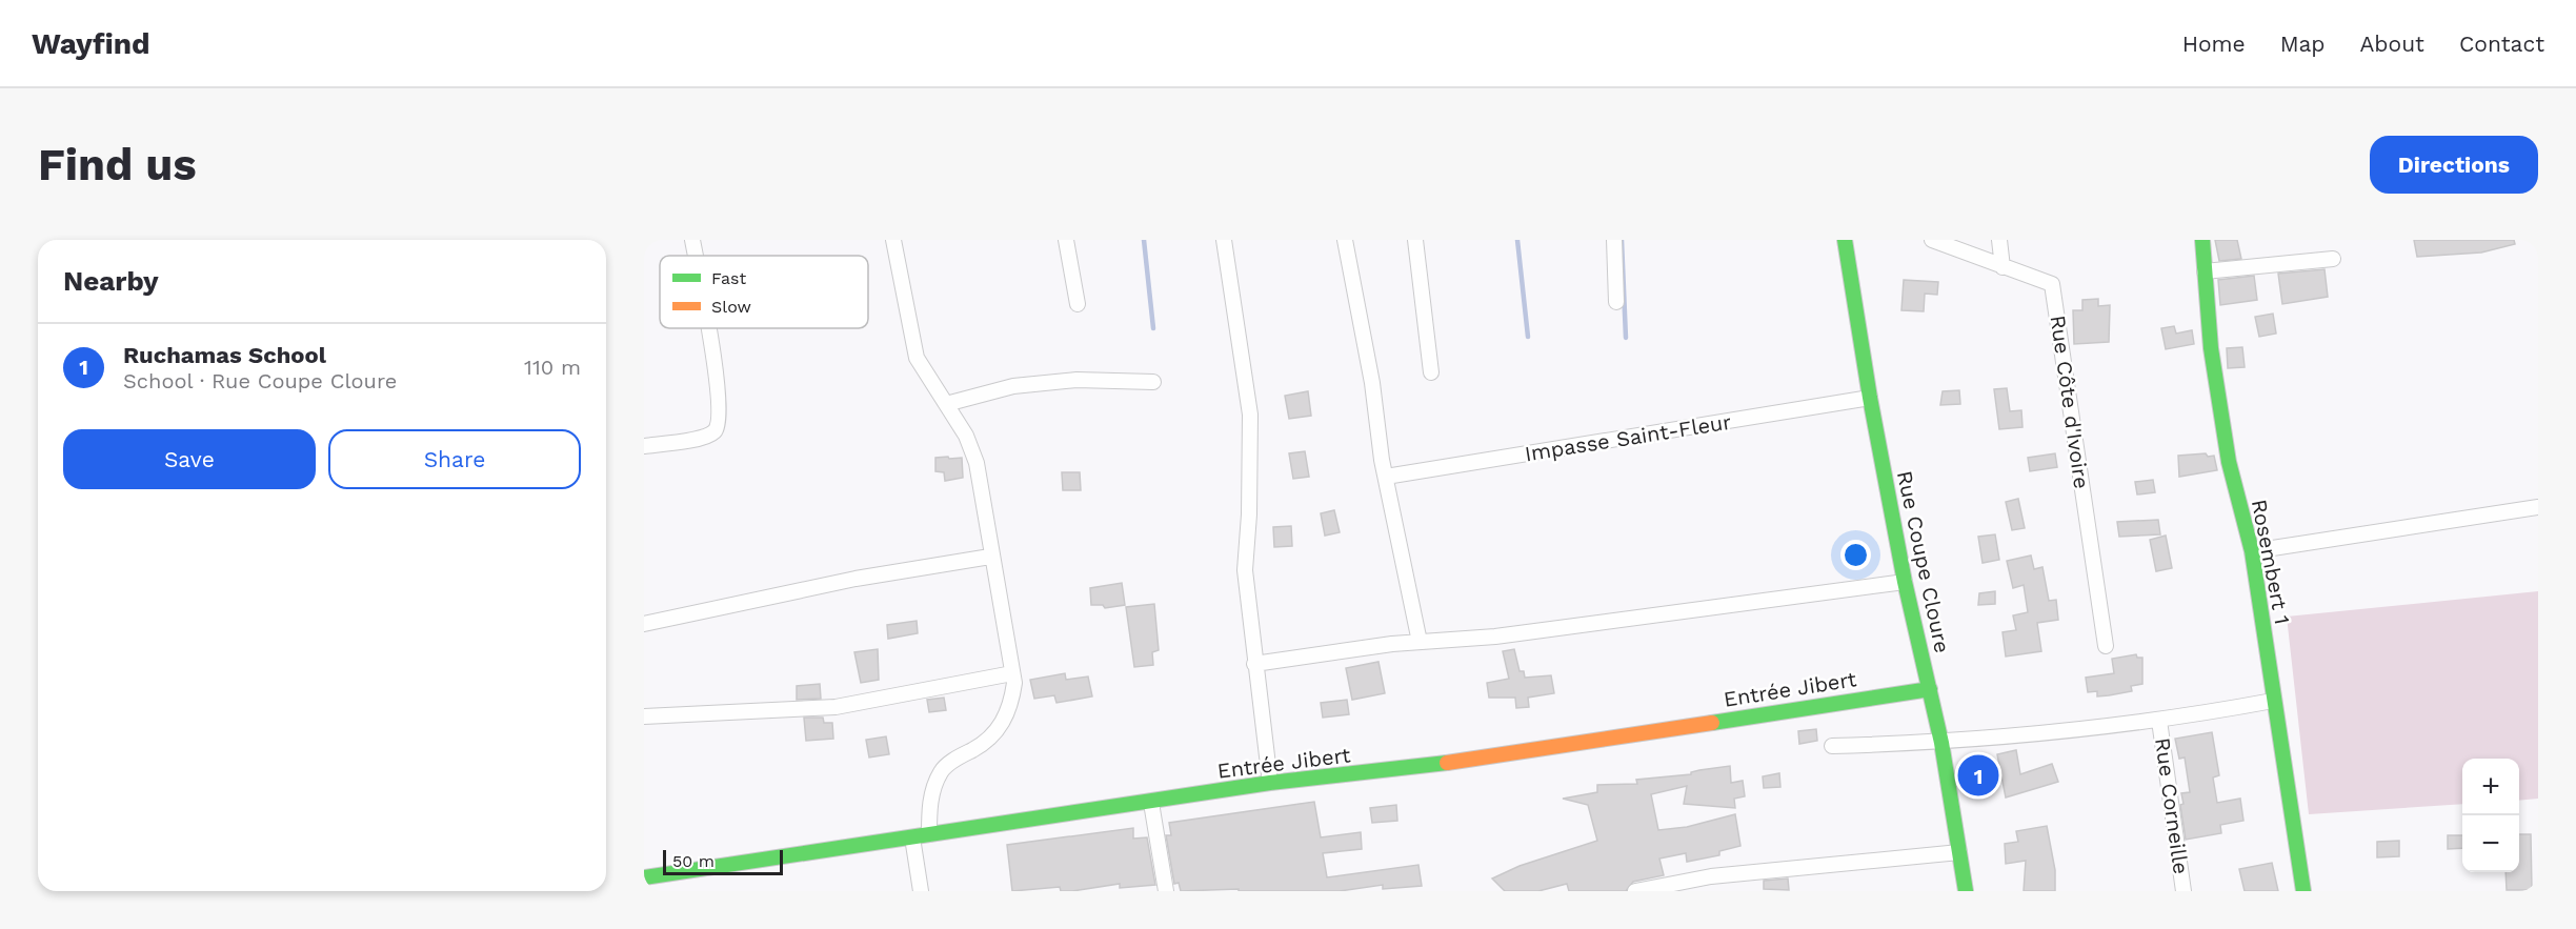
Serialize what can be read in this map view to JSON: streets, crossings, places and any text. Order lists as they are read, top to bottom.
{
  "streets": {
    "street": [
      "Rue Côte d'Ivoire",
      "Impasse Saint-Fleur",
      "Rue Coupe Cloure",
      "Rosembert 1",
      "Entrée Jibert",
      "Rue Corneille"
    ]
  },
  "crossings": [
    ["Impasse Saint-Fleur", "Rue Coupe Cloure"],
    ["Rue Coupe Cloure", "Entrée Jibert"]
  ],
  "legend": ["Fast", "Slow"],
  "scale_bar": "50 m",
  "page": {
    "header": "Wayfind",
    "nav": [
      "Home",
      "Map",
      "About",
      "Contact"
    ],
    "buttons": [
      "Directions",
      ["Save", "Share"]
    ],
    "title": "Find us",
    "heading": "Nearby",
    "list": [
      {
        "mark": "1",
        "name": "Ruchamas School",
        "note": "School · Rue Coupe Cloure",
        "value": "110 m"
      }
    ],
    "pins": "1",
    "map_buttons": ["+", "−"],
    "scale": "50 m"
  }
}
